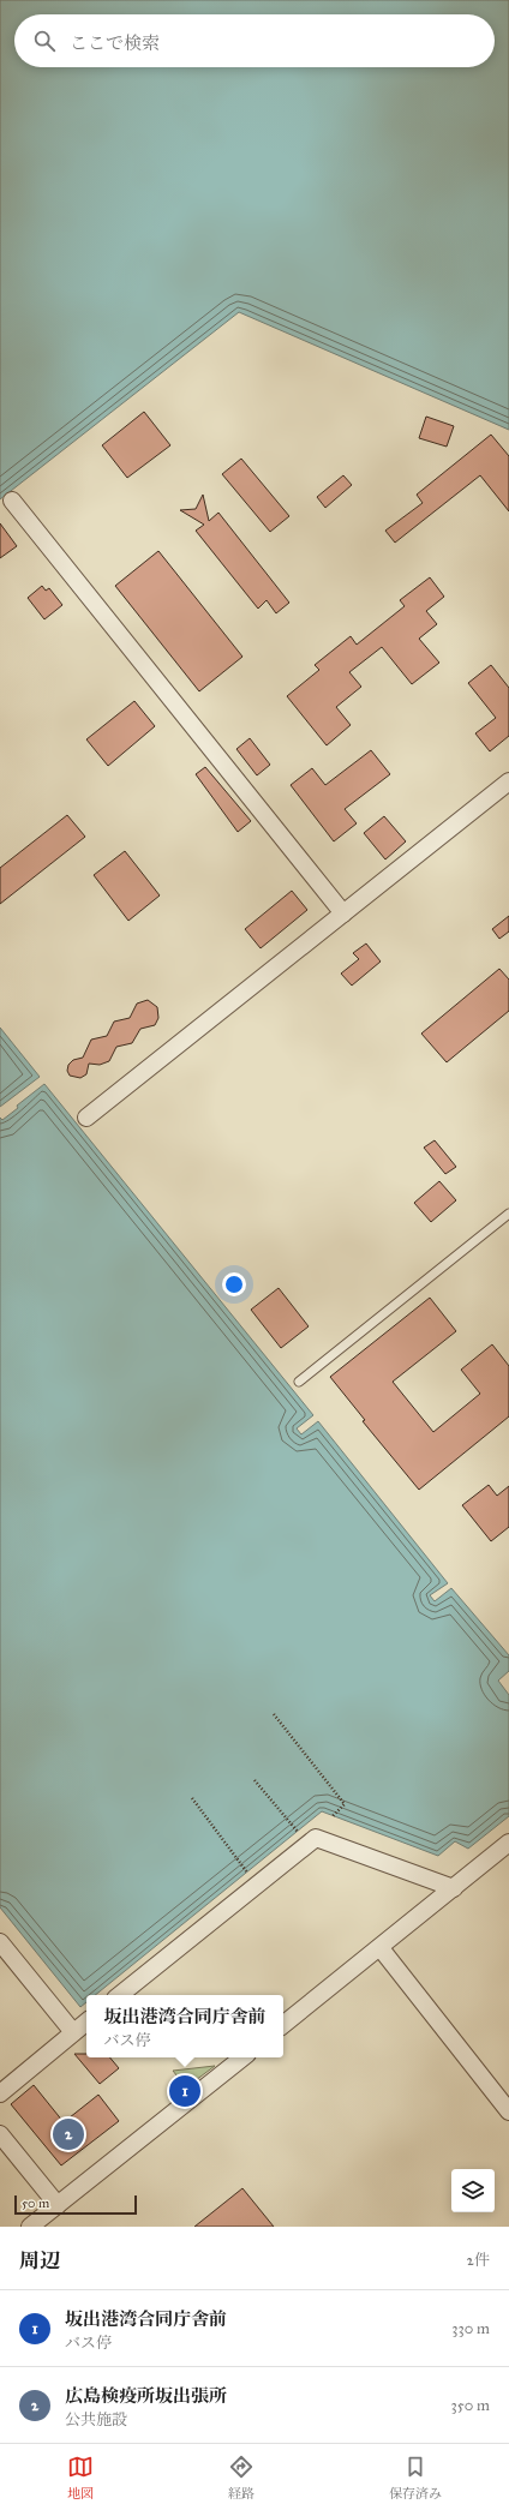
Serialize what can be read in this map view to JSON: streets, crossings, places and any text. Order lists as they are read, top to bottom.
{
  "scale_bar": "50 m",
  "page": {
    "search": "ここで検索",
    "popup": ["坂出港湾合同庁舎前", "バス停"],
    "pins": ["1", "2"],
    "scale": "50 m",
    "heading": ["周辺", "2件"],
    "list": [
      {
        "mark": "1",
        "name": "坂出港湾合同庁舎前",
        "note": "バス停",
        "value": "330 m"
      },
      {
        "mark": "2",
        "name": "広島検疫所坂出張所",
        "note": "公共施設",
        "value": "350 m"
      }
    ],
    "nav": ["地図", "経路", "保存済み"]
  }
}
